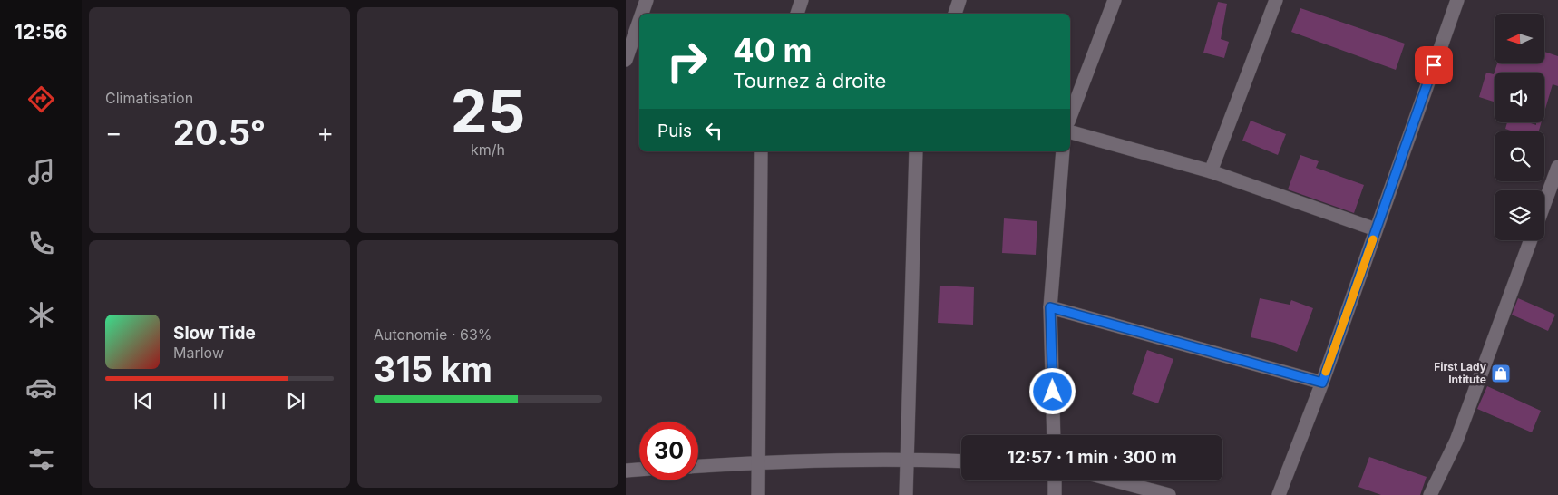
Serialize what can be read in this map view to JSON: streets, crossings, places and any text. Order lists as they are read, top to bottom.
{
  "places": {
    "shop": ["First Lady Intitute"]
  },
  "north": "left",
  "page": {
    "tabs": "12:56",
    "tile": [
      "Climatisation",
      ["25", "km/h"],
      ["Autonomie · 63%", "315 km"]
    ],
    "turn": ["40 m", "Tournez à droite"],
    "then": "Puis",
    "heat": ["−", "20.5°", "+"],
    "song": ["Slow Tide", "Marlow"],
    "limit": "30",
    "trip": "12:57 · 1 min · 300 m"
  }
}
